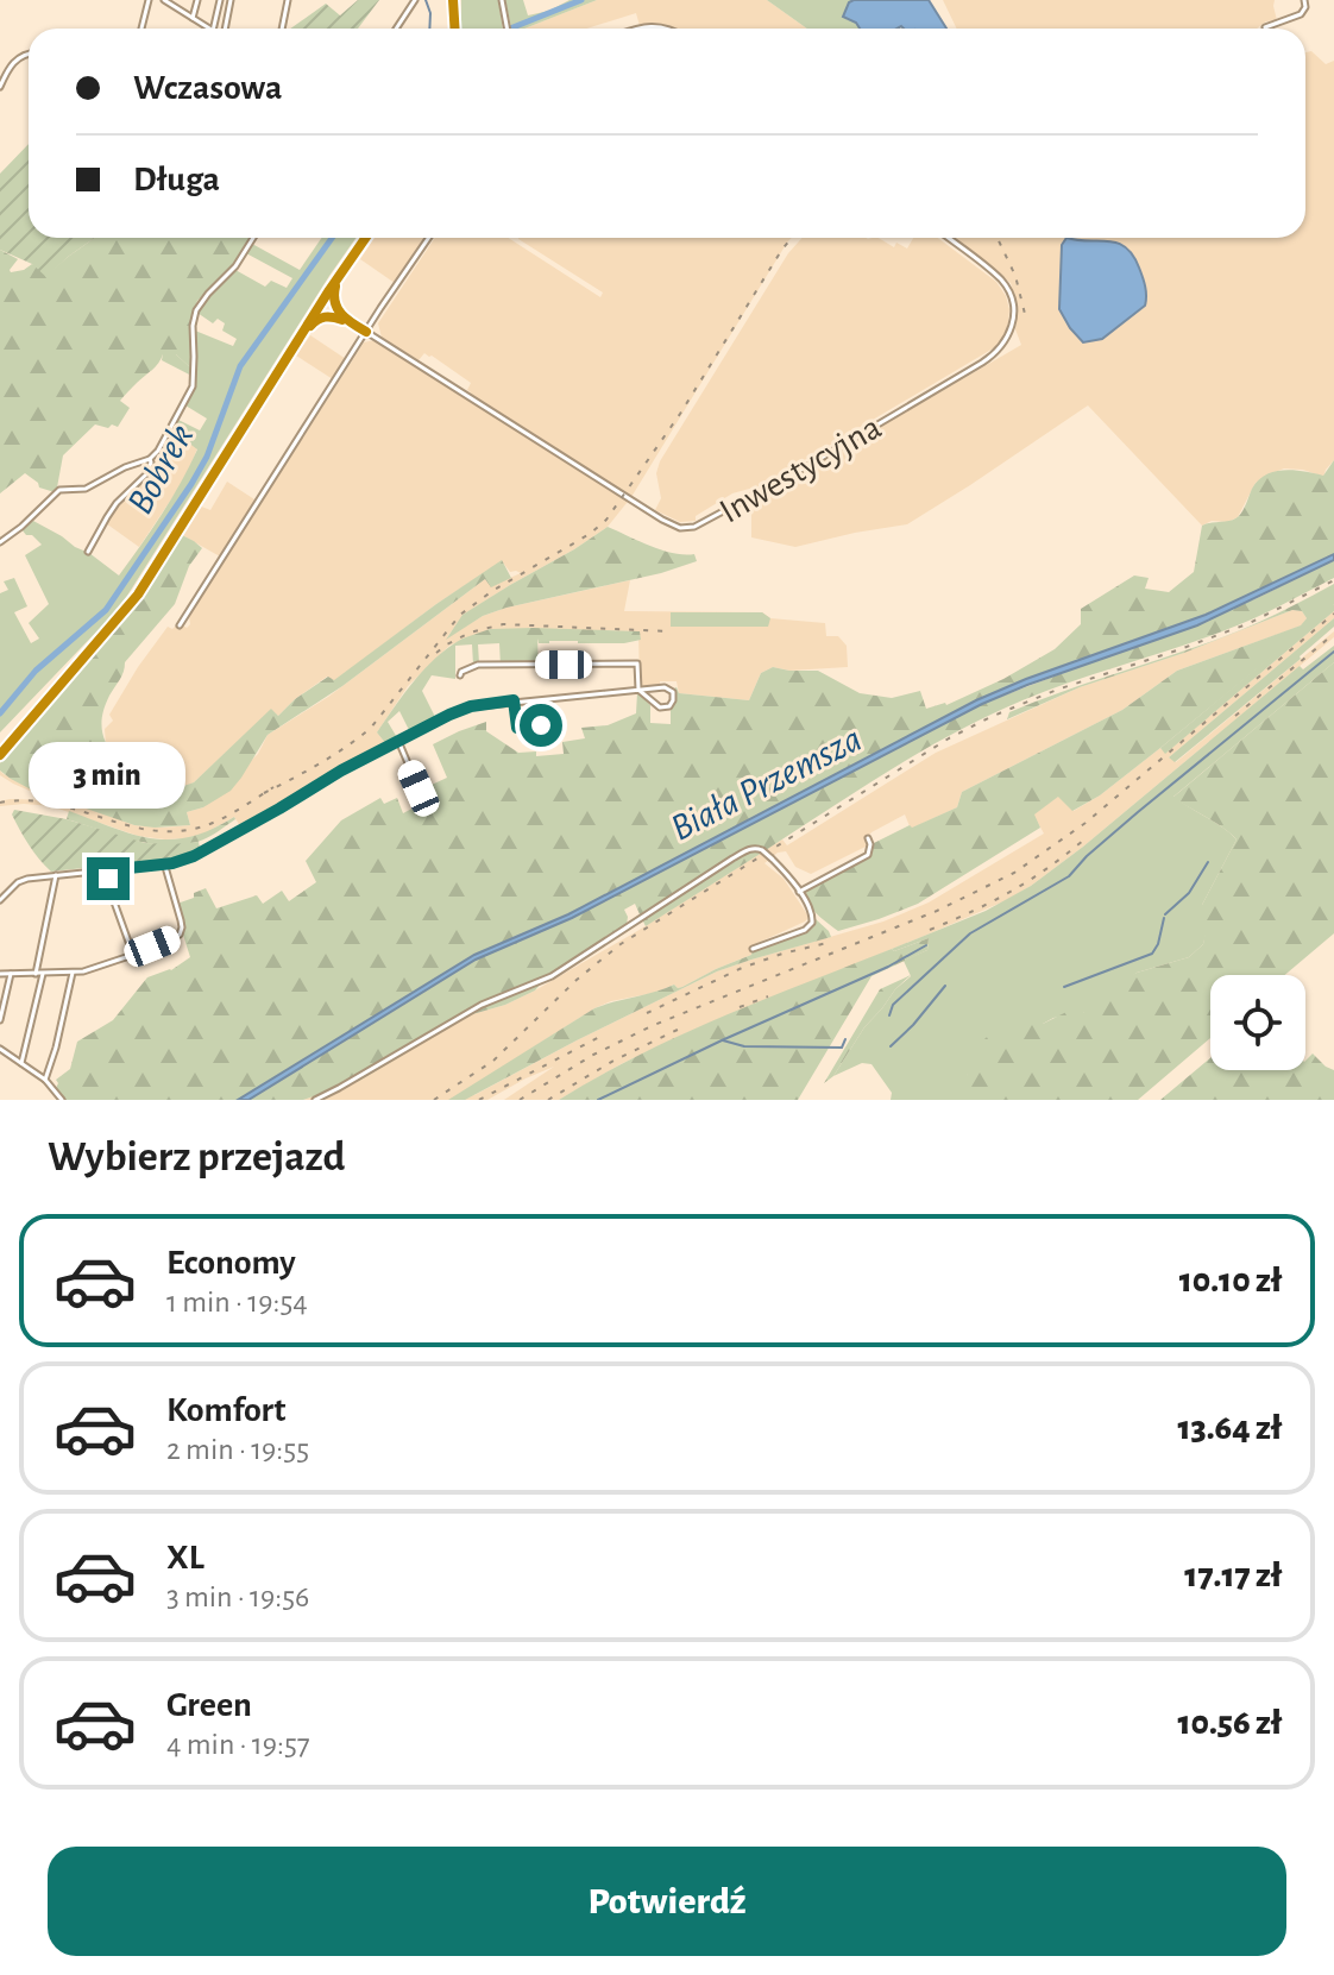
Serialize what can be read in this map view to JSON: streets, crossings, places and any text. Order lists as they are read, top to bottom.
{
  "streets": {
    "street": ["Inwestycyjna"]
  },
  "water": ["Bobrek", "Biała Przemsza"],
  "page": {
    "banner": ["Wczasowa", "Długa"],
    "bubble": "3 min",
    "heading": "Wybierz przejazd",
    "list": [
      {
        "name": "Economy",
        "note": "1 min · 19:54",
        "value": "10.10 zł"
      },
      {
        "name": "Komfort",
        "note": "2 min · 19:55",
        "value": "13.64 zł"
      },
      {
        "name": "XL",
        "note": "3 min · 19:56",
        "value": "17.17 zł"
      },
      {
        "name": "Green",
        "note": "4 min · 19:57",
        "value": "10.56 zł"
      }
    ],
    "buttons": "Potwierdź"
  }
}
